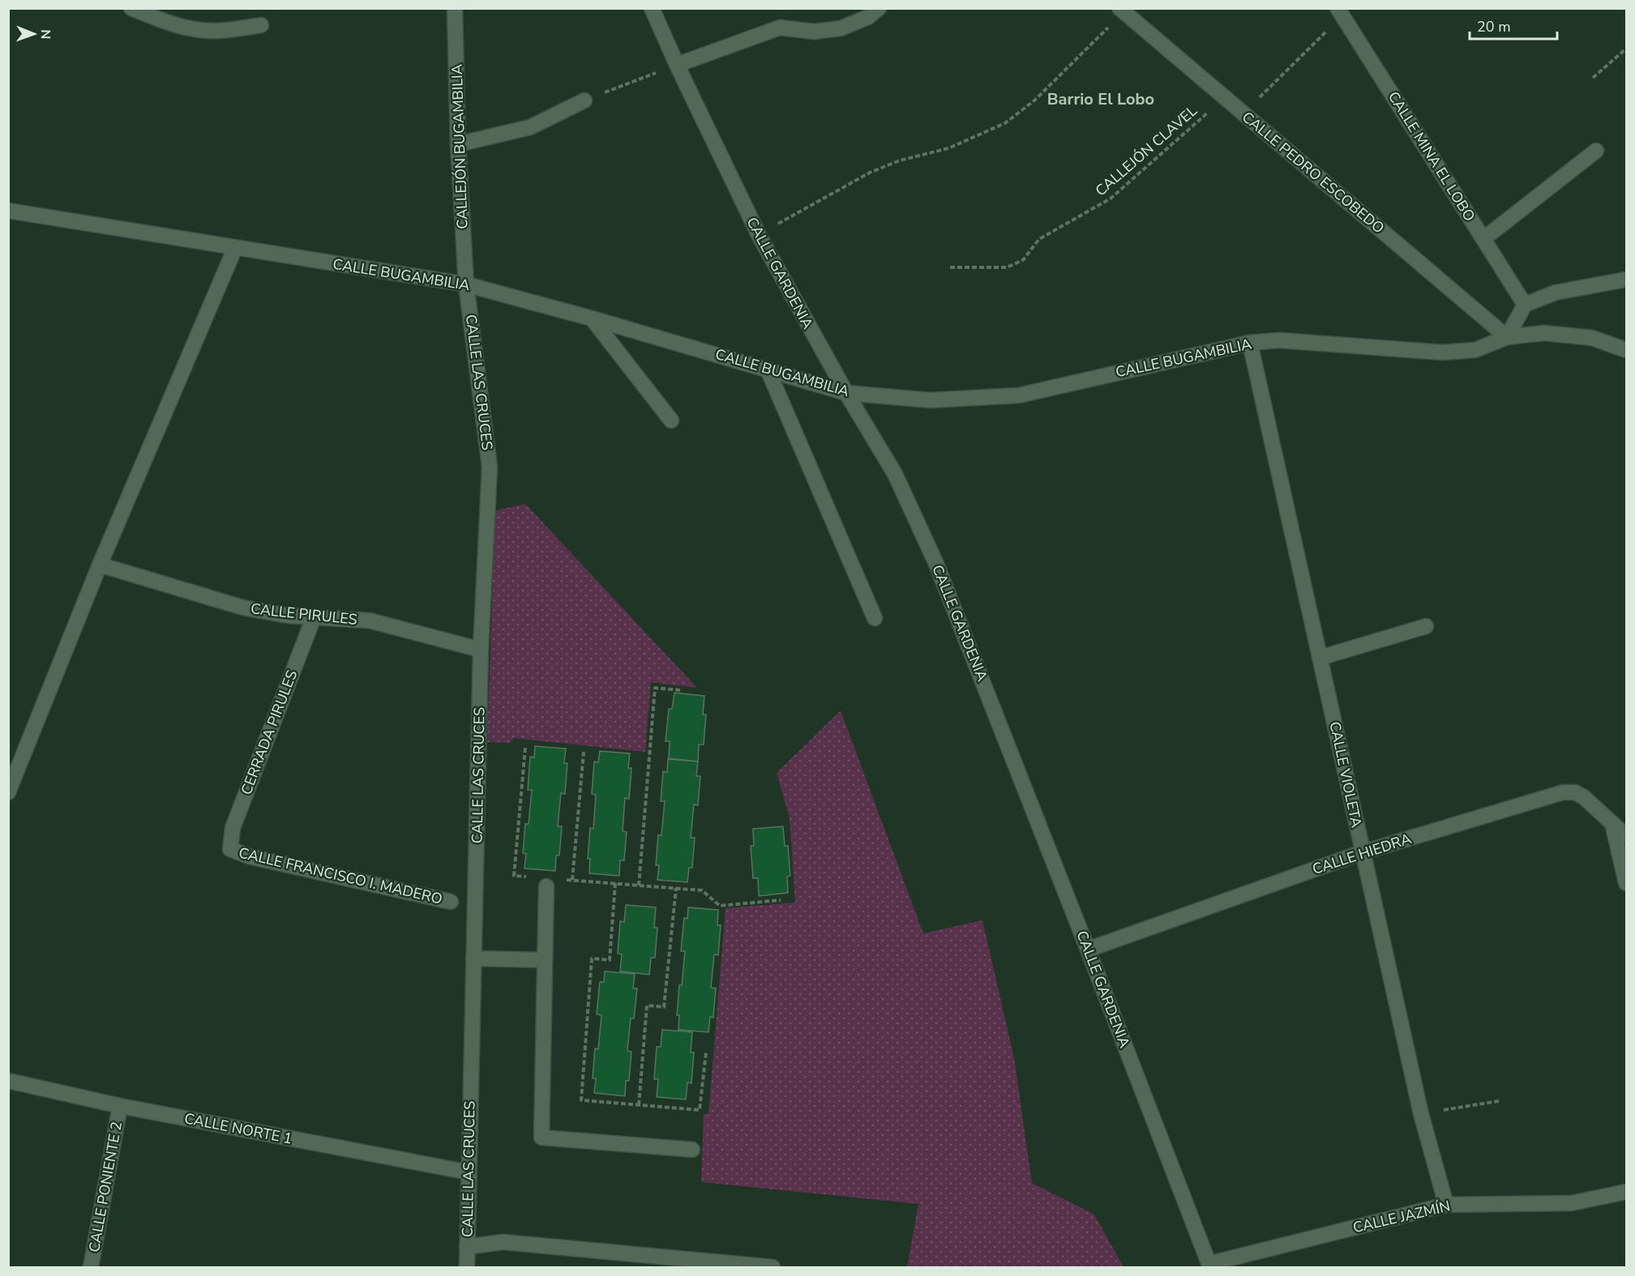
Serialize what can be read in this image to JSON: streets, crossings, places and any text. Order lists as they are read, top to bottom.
{
  "streets": {
    "street": [
      "CALLEJÓN BUGAMBILIA",
      "CALLE MINA EL LOBO",
      "CALLE PEDRO ESCOBEDO",
      "CALLE GARDENIA",
      "CALLE BUGAMBILIA",
      "CALLE LAS CRUCES",
      "CALLE PIRULES",
      "CERRADA PIRULES",
      "CALLE VIOLETA",
      "CALLE HIEDRA",
      "CALLE FRANCISCO I. MADERO",
      "CALLE NORTE 1",
      "CALLE PONIENTE 2",
      "CALLE JAZMÍN"
    ],
    "path": ["CALLEJÓN CLAVEL"]
  },
  "crossings": [
    ["CALLEJÓN BUGAMBILIA", "CALLE BUGAMBILIA"],
    ["CALLEJÓN BUGAMBILIA", "CALLE LAS CRUCES"],
    ["CALLEJÓN CLAVEL", "CALLE PEDRO ESCOBEDO"],
    ["CALLE PEDRO ESCOBEDO", "CALLE BUGAMBILIA"],
    ["CALLE GARDENIA", "CALLE BUGAMBILIA"],
    ["CALLE GARDENIA", "CALLE HIEDRA"],
    ["CALLE GARDENIA", "CALLE JAZMÍN"],
    ["CALLE BUGAMBILIA", "CALLE LAS CRUCES"],
    ["CALLE BUGAMBILIA", "CALLE VIOLETA"],
    ["CALLE LAS CRUCES", "CALLE PIRULES"],
    ["CALLE LAS CRUCES", "CALLE NORTE 1"],
    ["CALLE PIRULES", "CERRADA PIRULES"],
    ["CERRADA PIRULES", "CALLE FRANCISCO I. MADERO"],
    ["CALLE VIOLETA", "CALLE HIEDRA"],
    ["CALLE VIOLETA", "CALLE JAZMÍN"],
    ["CALLE NORTE 1", "CALLE PONIENTE 2"]
  ],
  "districts": ["Barrio El Lobo"],
  "scale_bar": "20 m",
  "north": "right"
}
